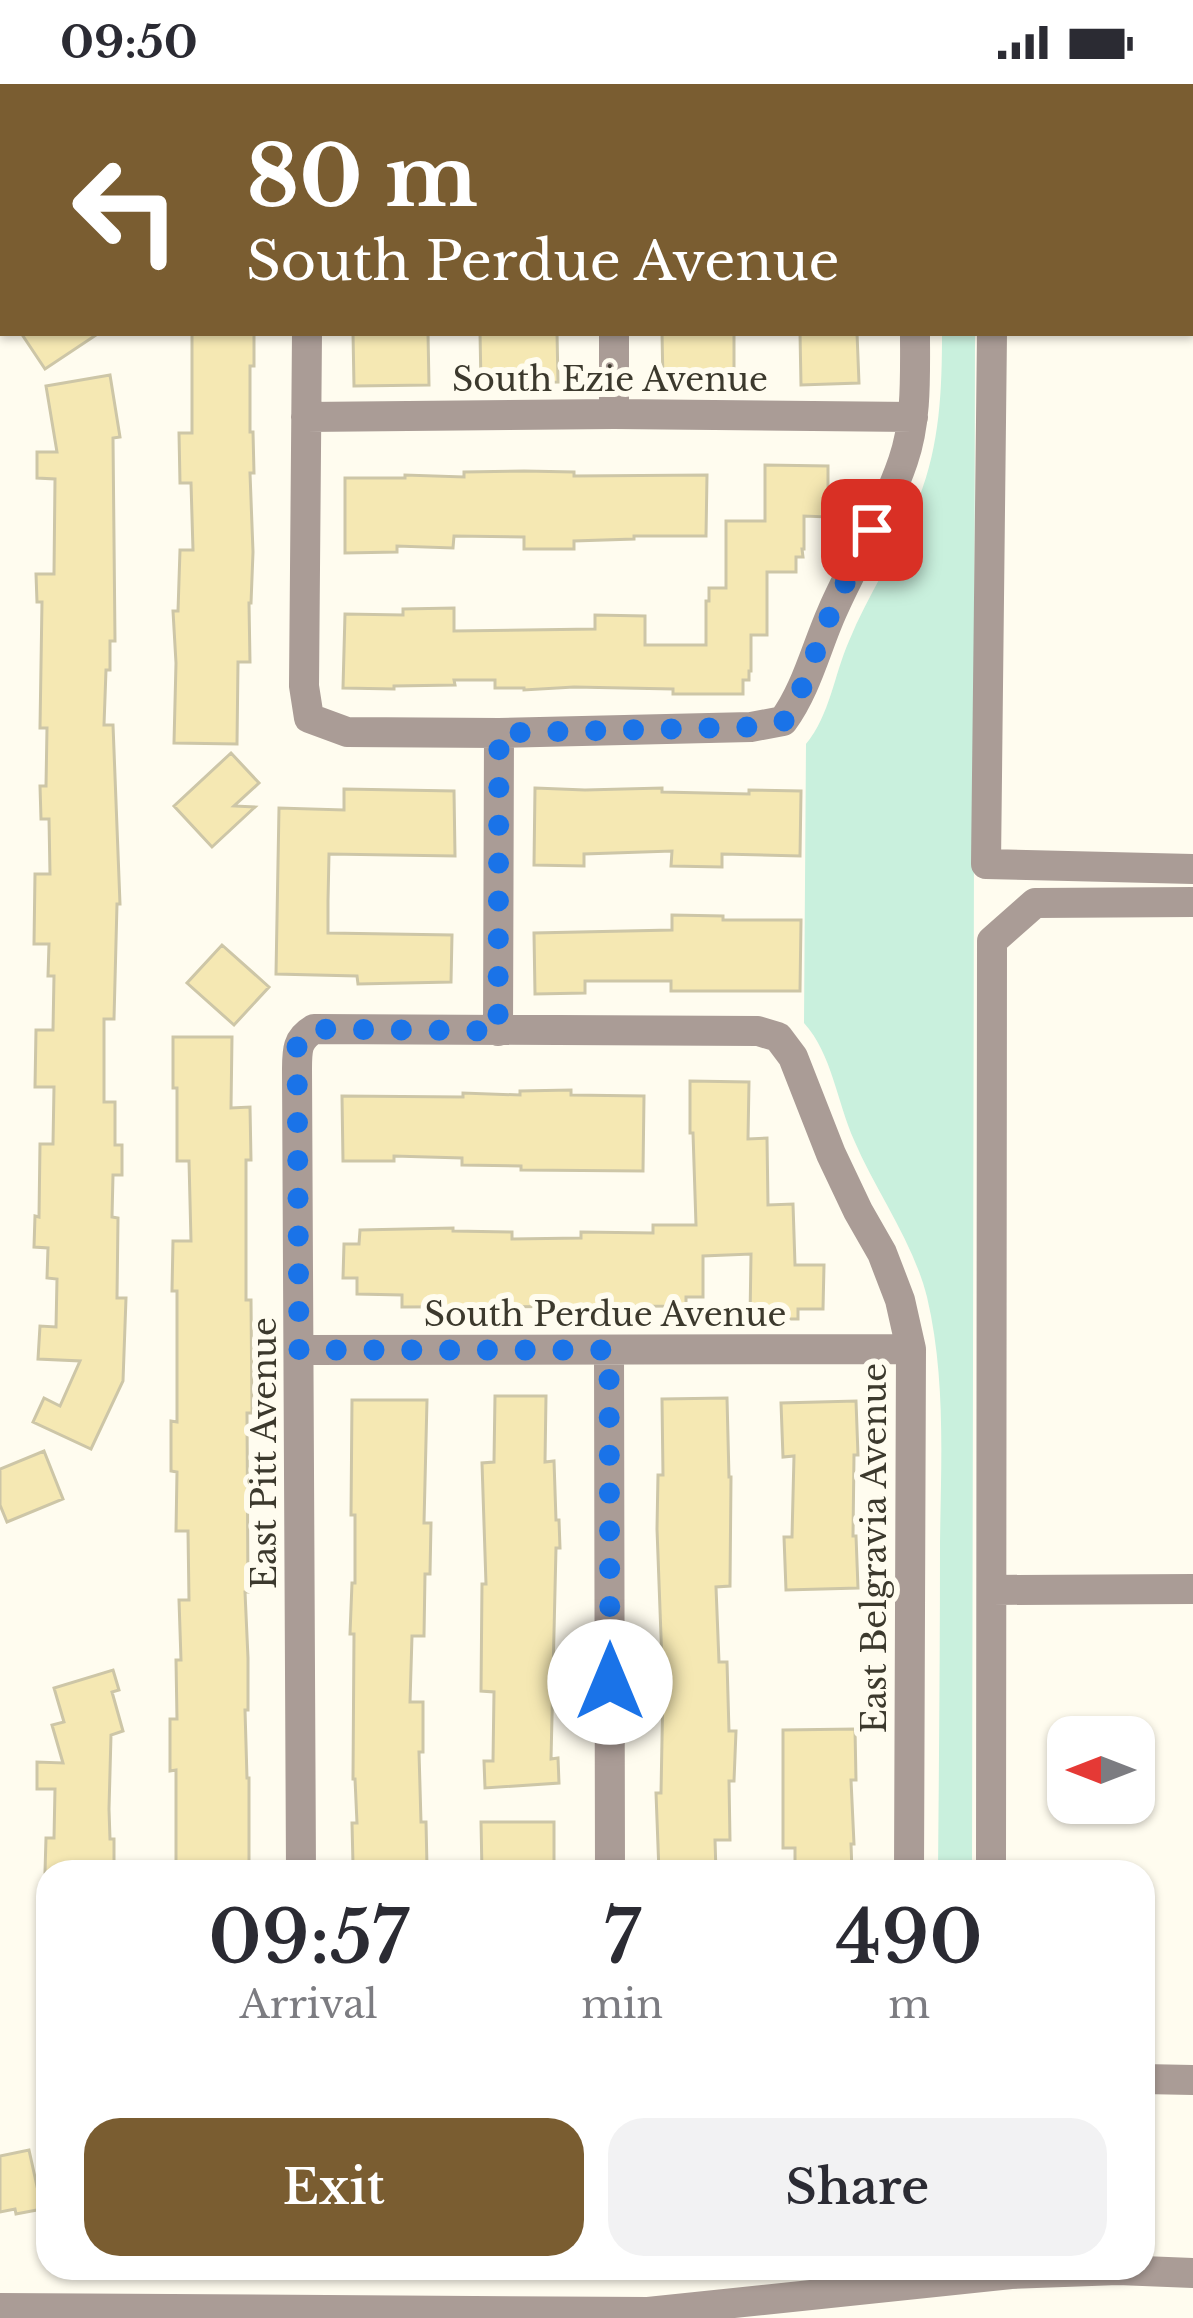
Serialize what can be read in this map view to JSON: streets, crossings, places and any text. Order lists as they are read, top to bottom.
{
  "streets": {
    "street": [
      "South Ezie Avenue",
      "South Perdue Avenue",
      "East Pitt Avenue",
      "East Belgravia Avenue"
    ]
  },
  "crossings": [
    ["South Perdue Avenue", "East Pitt Avenue"],
    ["South Perdue Avenue", "East Belgravia Avenue"],
    ["East Pitt Avenue", "East Belgravia Avenue"]
  ],
  "north": "left",
  "page": {
    "status": "09:50",
    "turn": ["80 m", "South Perdue Avenue"],
    "eta": [
      "09:57",
      "Arrival",
      "7",
      "min",
      "490",
      "m"
    ],
    "buttons": ["Exit", "Share"]
  }
}
